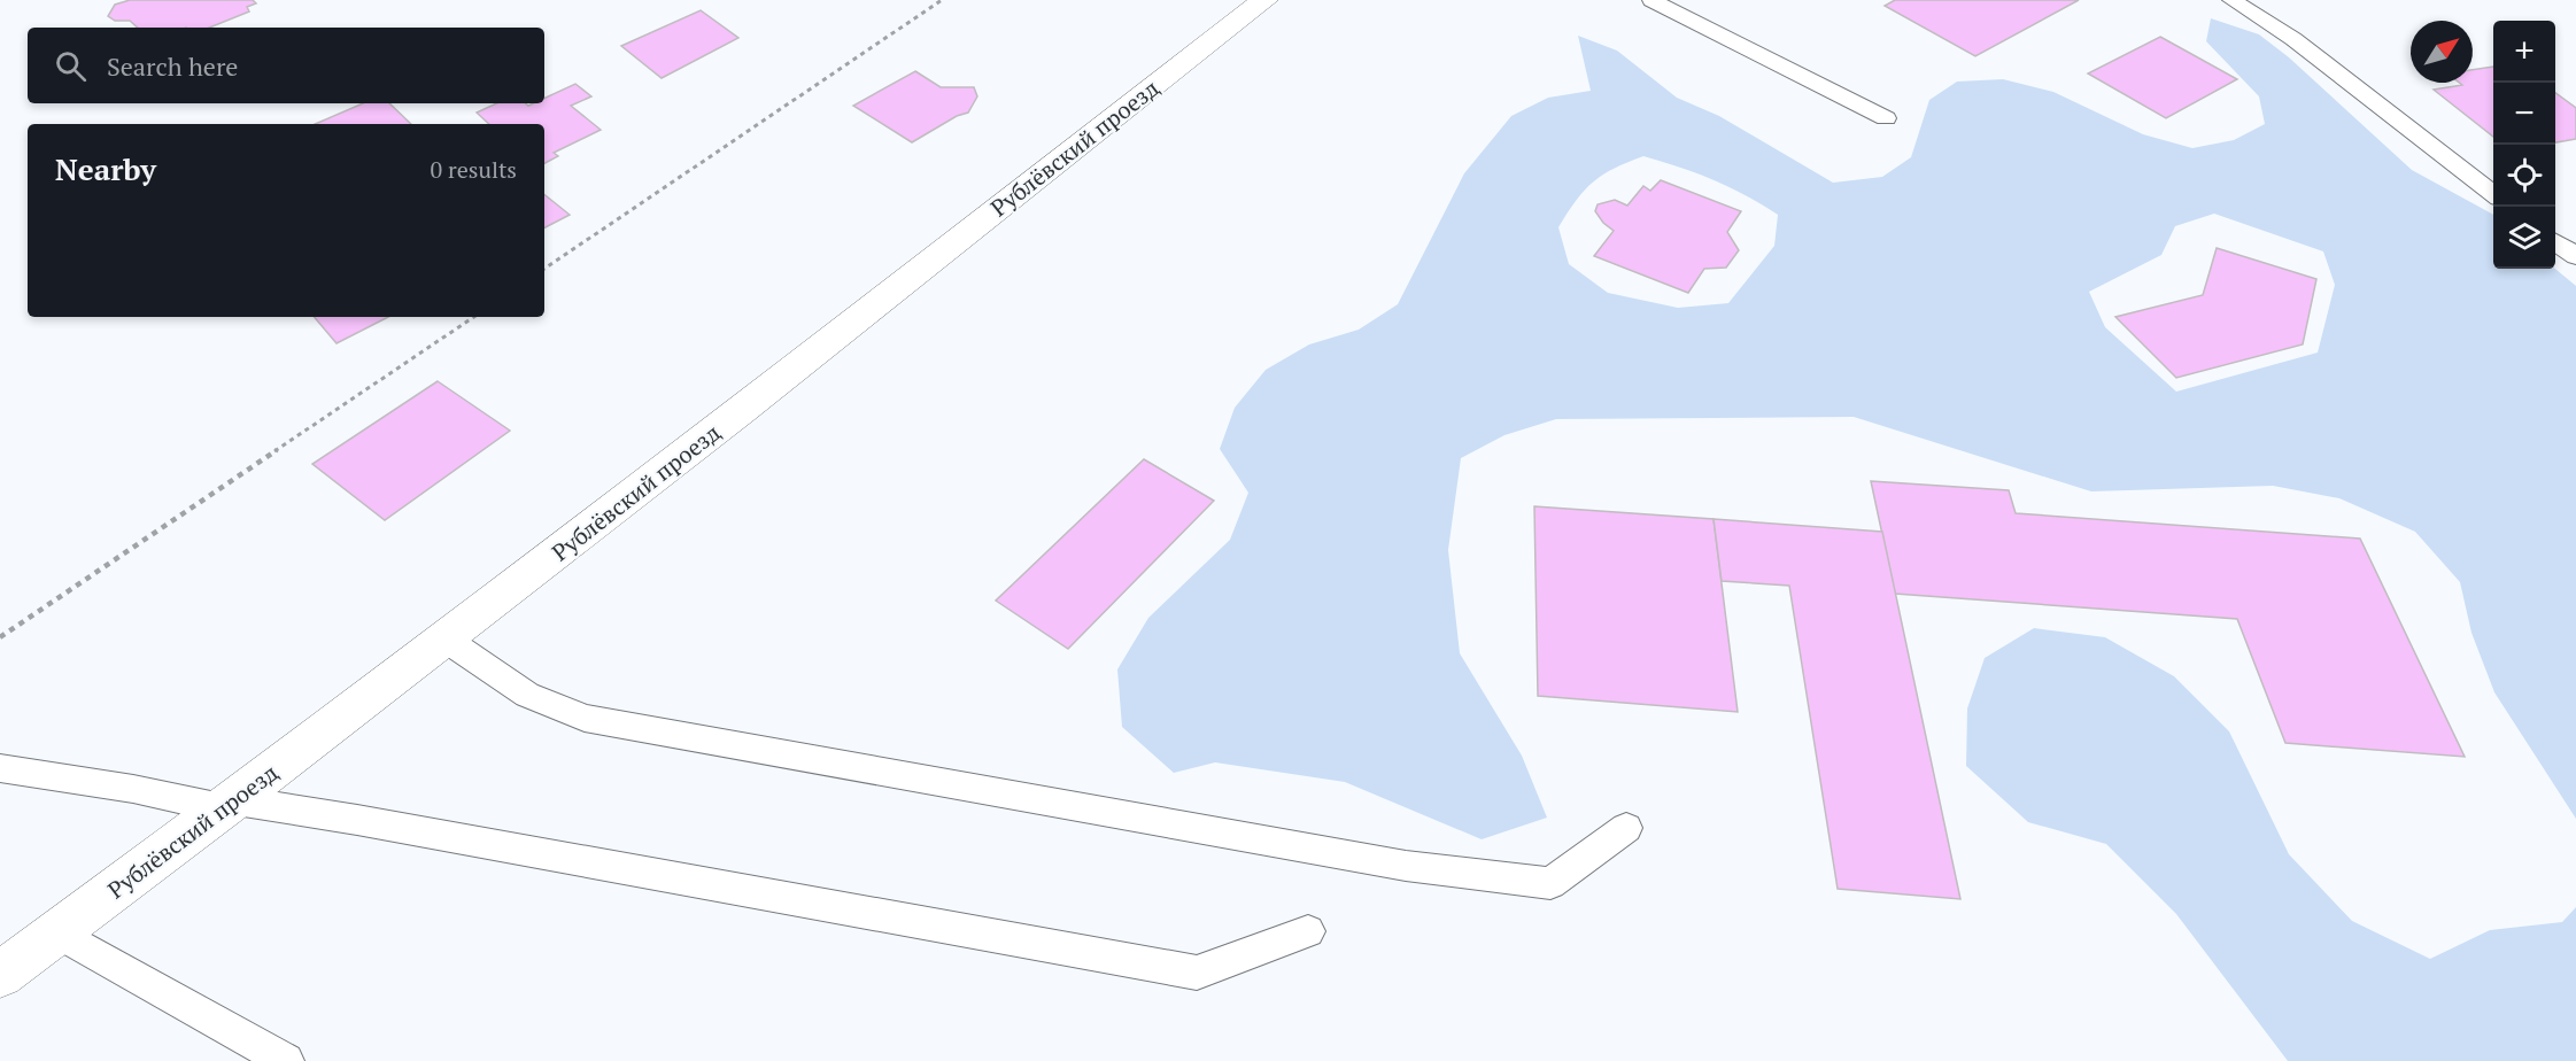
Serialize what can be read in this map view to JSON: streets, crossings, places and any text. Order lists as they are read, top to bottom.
{
  "streets": {
    "street": ["Рублёвский проезд"]
  },
  "north": "top right",
  "page": {
    "map_buttons": ["+", "−"],
    "search": "Search here",
    "heading": ["Nearby", "0 results"]
  }
}
